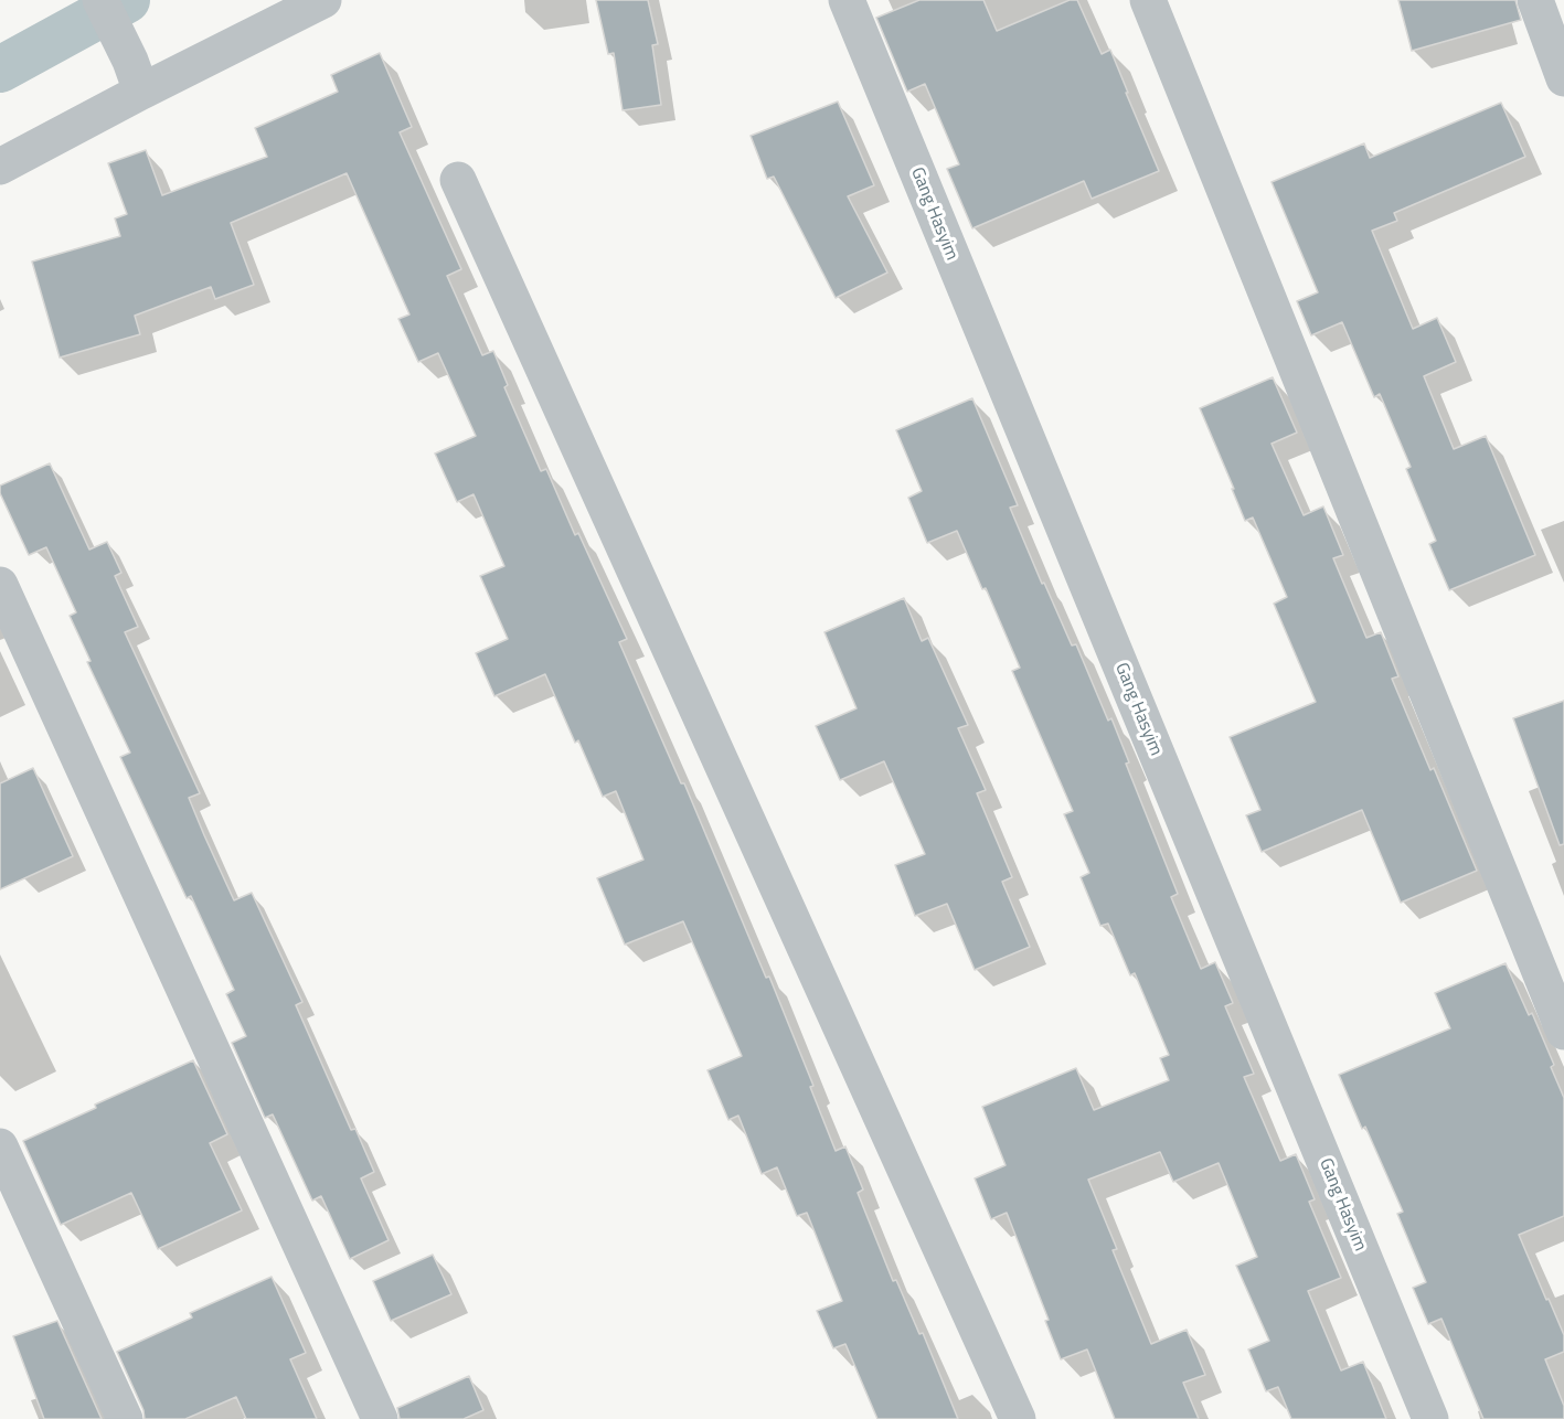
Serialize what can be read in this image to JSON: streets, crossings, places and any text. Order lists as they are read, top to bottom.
{
  "streets": {
    "street": ["Gang Hasyim"]
  }
}
